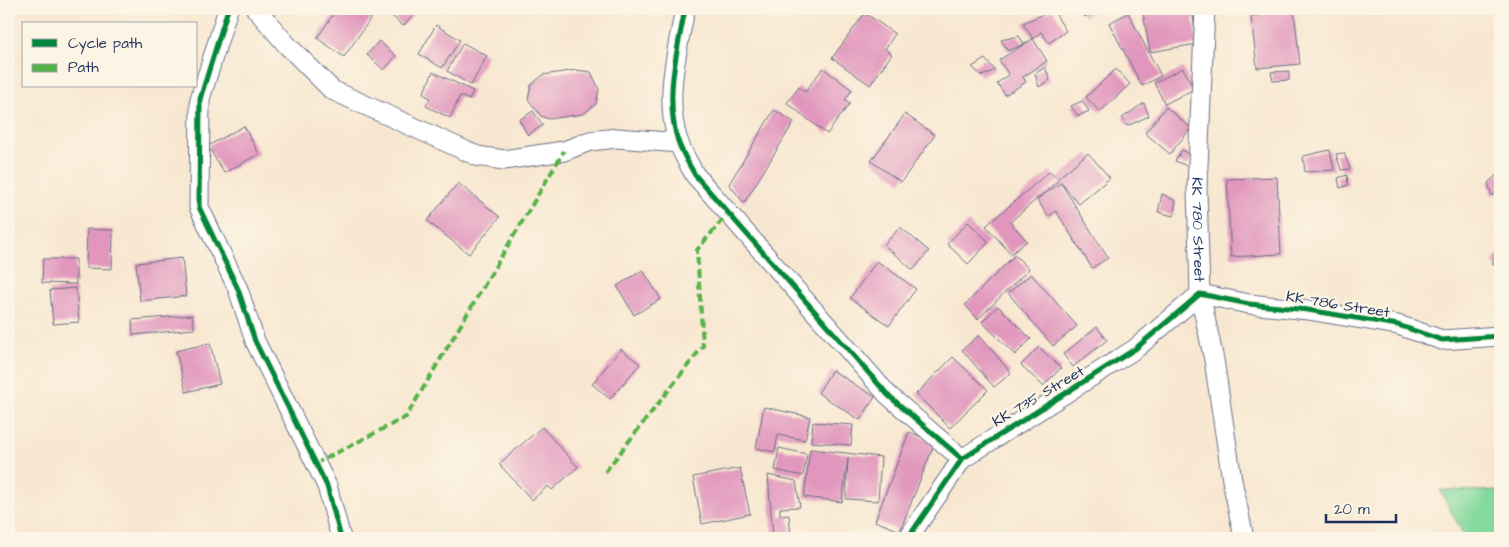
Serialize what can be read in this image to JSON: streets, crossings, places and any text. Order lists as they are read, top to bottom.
{
  "streets": {
    "street": ["KK 780 Street", "KK 786 Street", "KK 735 Street"]
  },
  "crossings": [
    ["KK 780 Street", "KK 786 Street"],
    ["KK 780 Street", "KK 735 Street"],
    ["KK 786 Street", "KK 735 Street"]
  ],
  "legend": ["Cycle path", "Path"],
  "scale_bar": "20 m"
}
